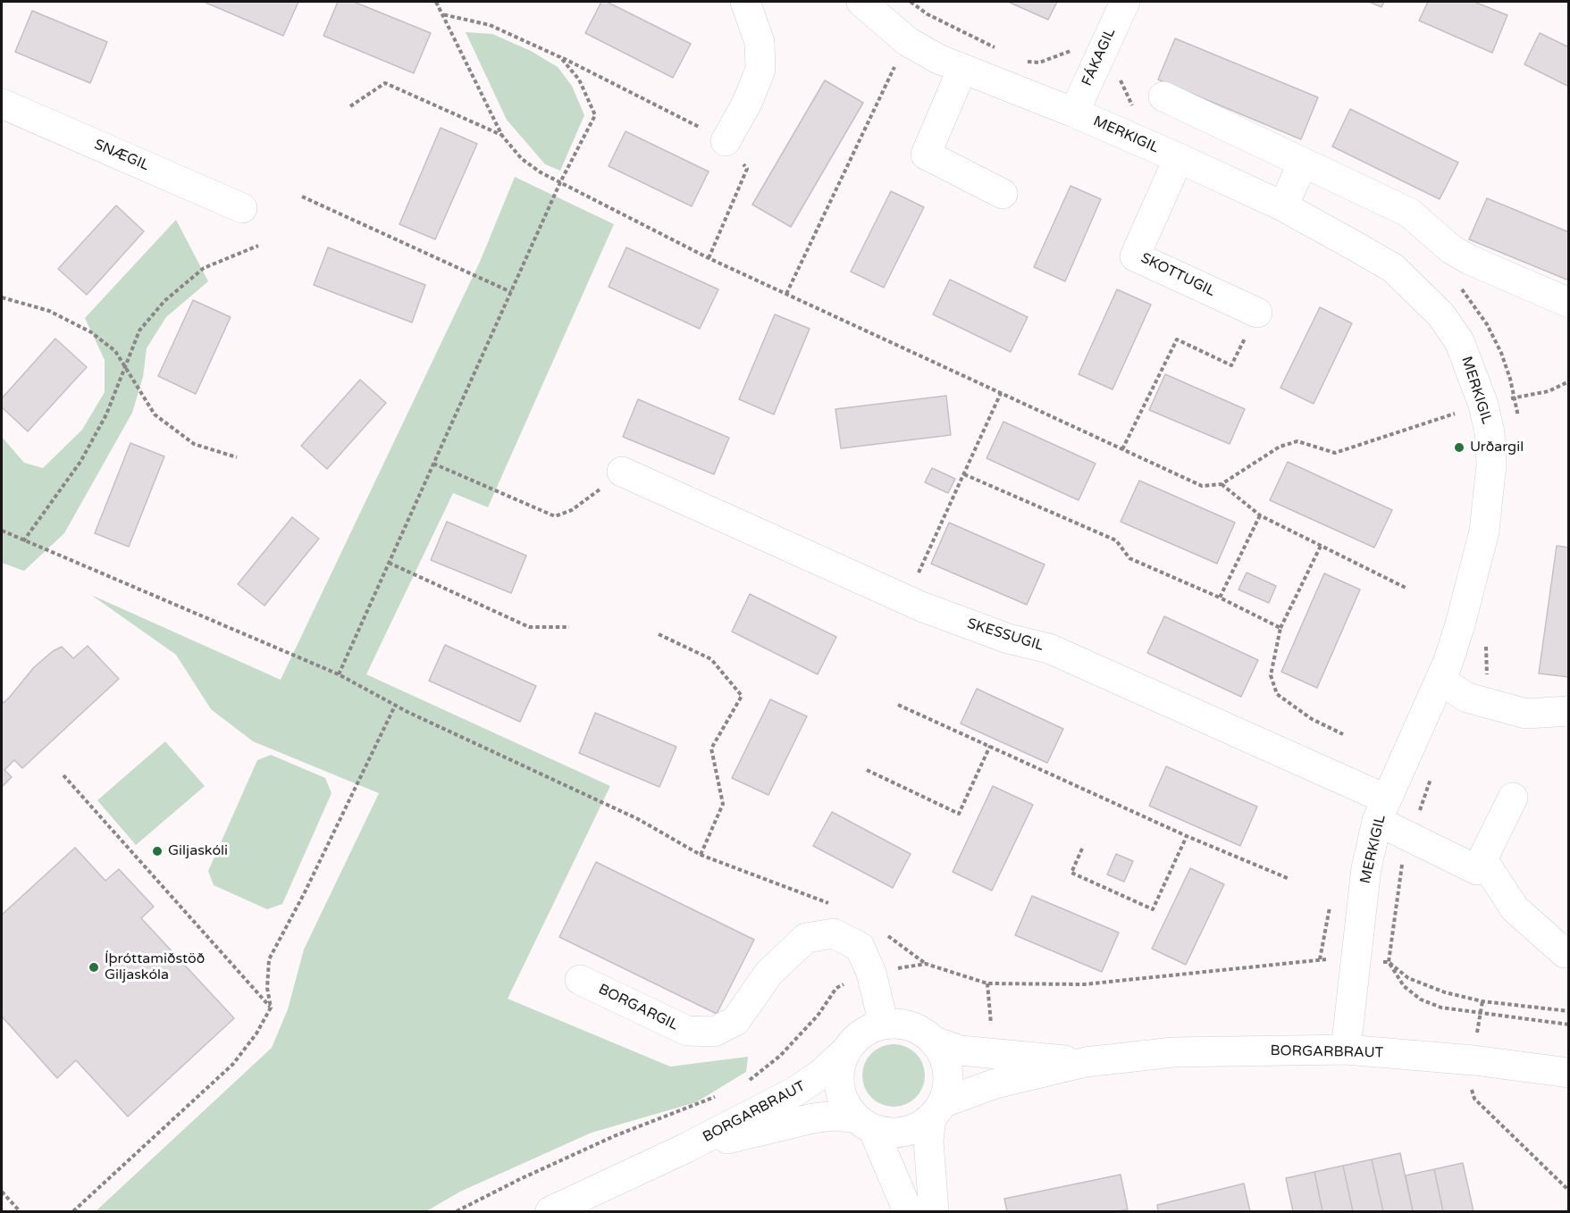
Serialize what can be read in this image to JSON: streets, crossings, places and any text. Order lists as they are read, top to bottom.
{
  "streets": {
    "street": [
      "FÁKAGIL",
      "MERKIGIL",
      "SNÆGIL",
      "SKOTTUGIL",
      "SKESSUGIL",
      "BORGARGIL",
      "BORGARBRAUT"
    ]
  },
  "crossings": [
    ["FÁKAGIL", "MERKIGIL"],
    ["MERKIGIL", "SKOTTUGIL"],
    ["MERKIGIL", "SKESSUGIL"],
    ["MERKIGIL", "BORGARBRAUT"],
    ["BORGARGIL", "BORGARBRAUT"]
  ],
  "places": ["Urðargil", "Giljaskóli", "Íþróttamiðstöð Giljaskóla"]
}
